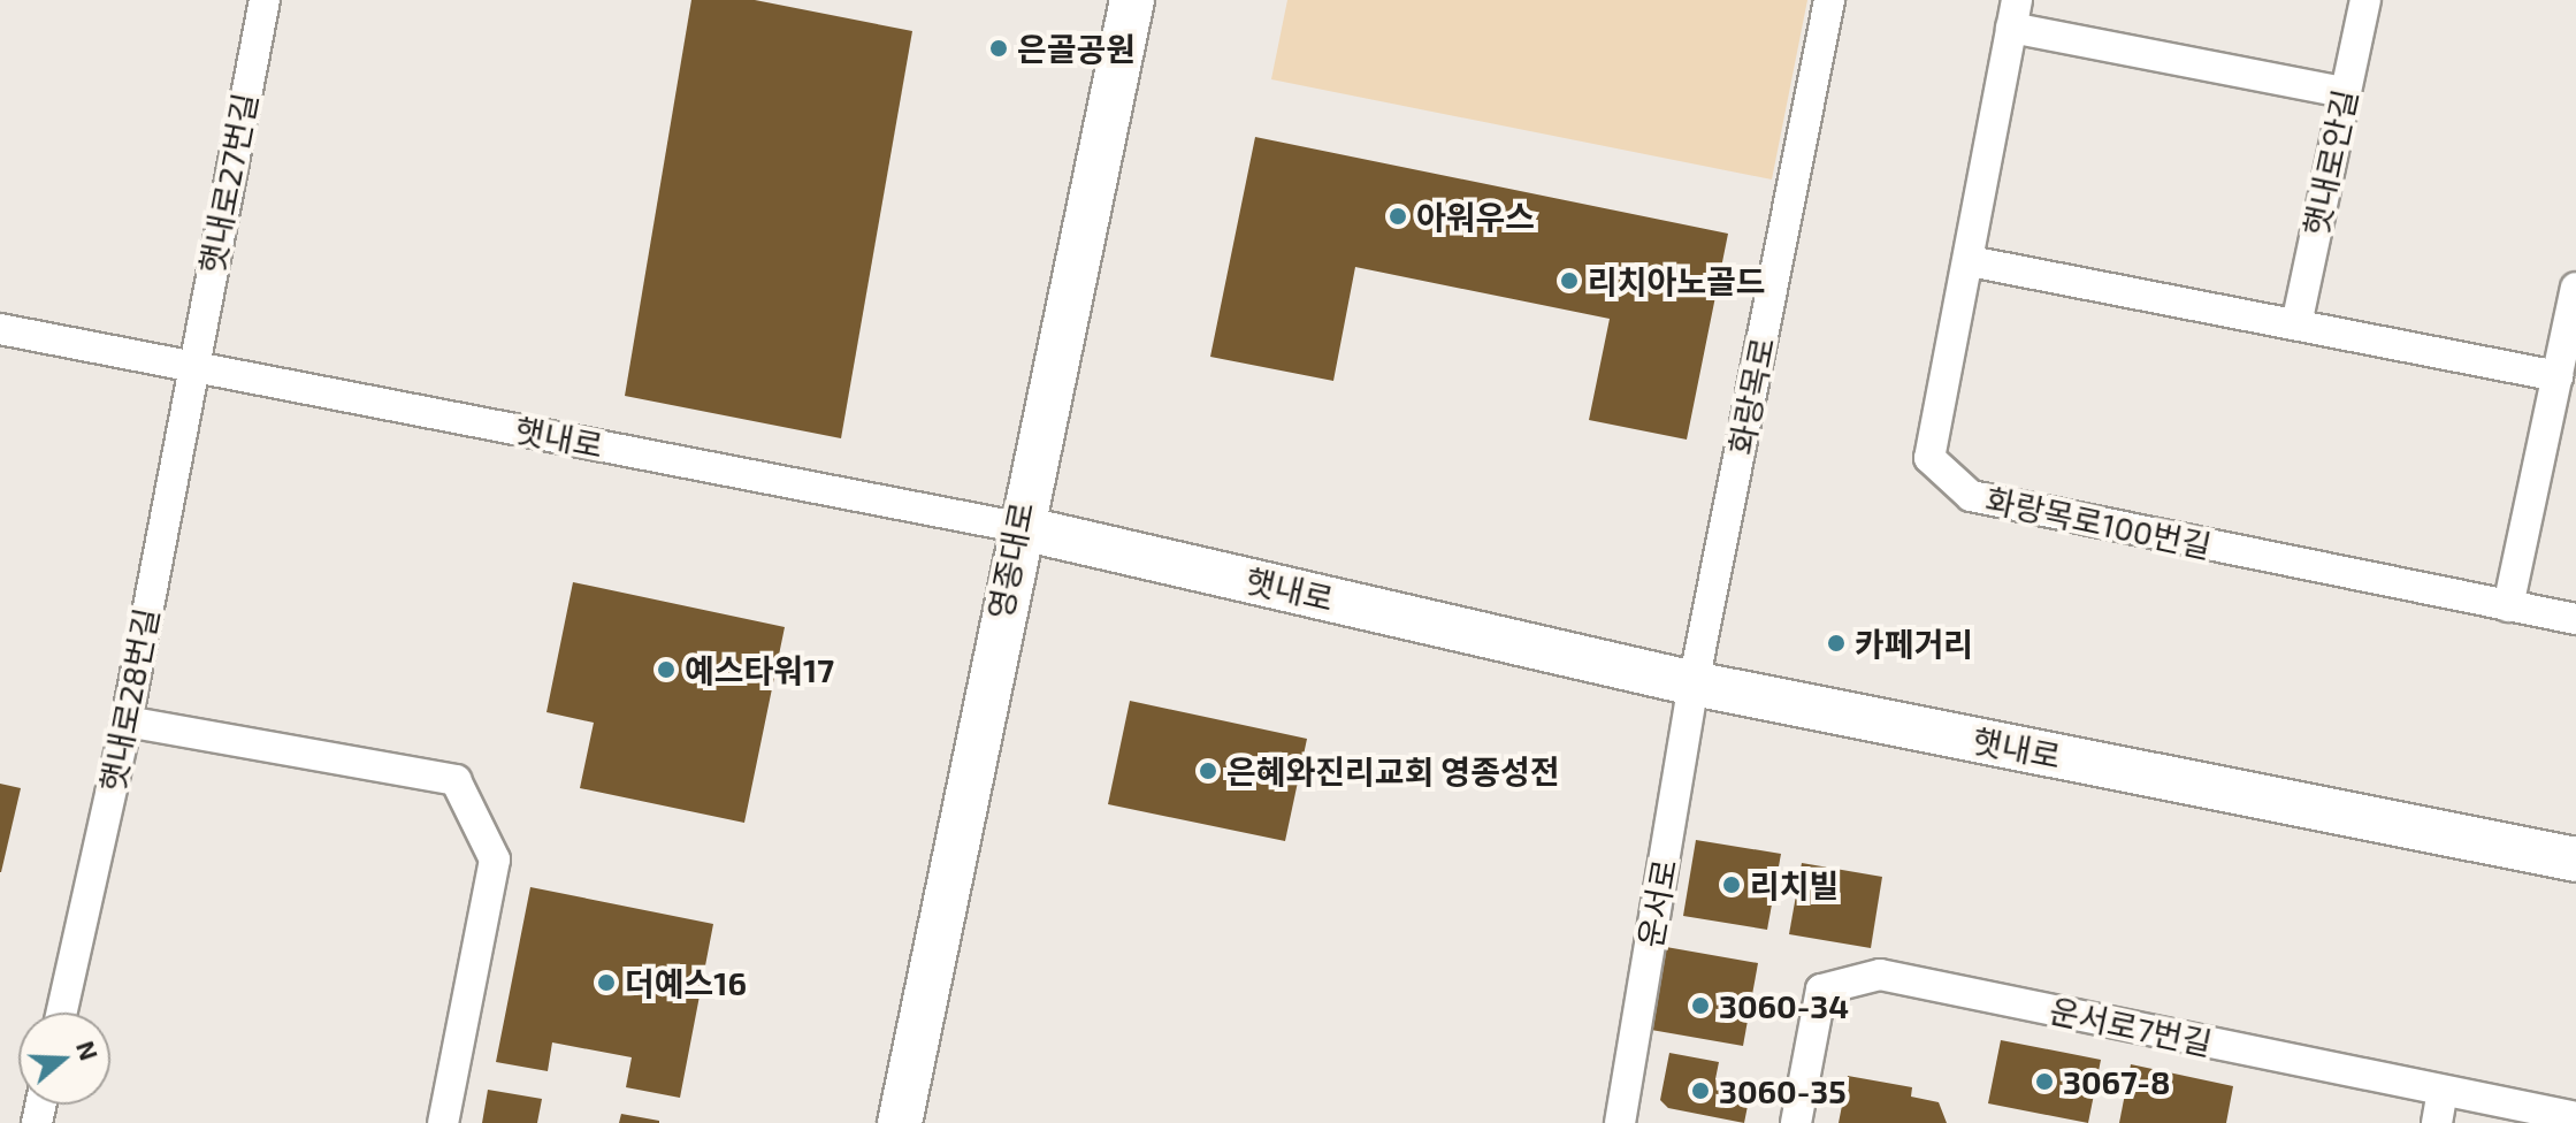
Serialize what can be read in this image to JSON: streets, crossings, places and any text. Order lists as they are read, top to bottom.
{
  "streets": {
    "main road": ["햇내로", "영종대로"],
    "street": [
      "햇내로안길",
      "햇내로27번길",
      "화랑목로",
      "화랑목로100번길",
      "햇내로28번길",
      "운서로",
      "운서로7번길"
    ]
  },
  "crossings": [
    ["햇내로27번길", "햇내로"],
    ["햇내로27번길", "햇내로28번길"],
    ["화랑목로", "햇내로"],
    ["화랑목로", "운서로"],
    ["햇내로", "영종대로"],
    ["햇내로", "햇내로28번길"],
    ["햇내로", "운서로"]
  ],
  "places": [
    "은골공원",
    "아워우스",
    "리치아노골드",
    "카페거리",
    "예스타워17",
    "은혜와진리교회 영종성전",
    "리치빌",
    "더예스16",
    "3060-34",
    "3067-8",
    "3060-35"
  ],
  "north": "right"
}
